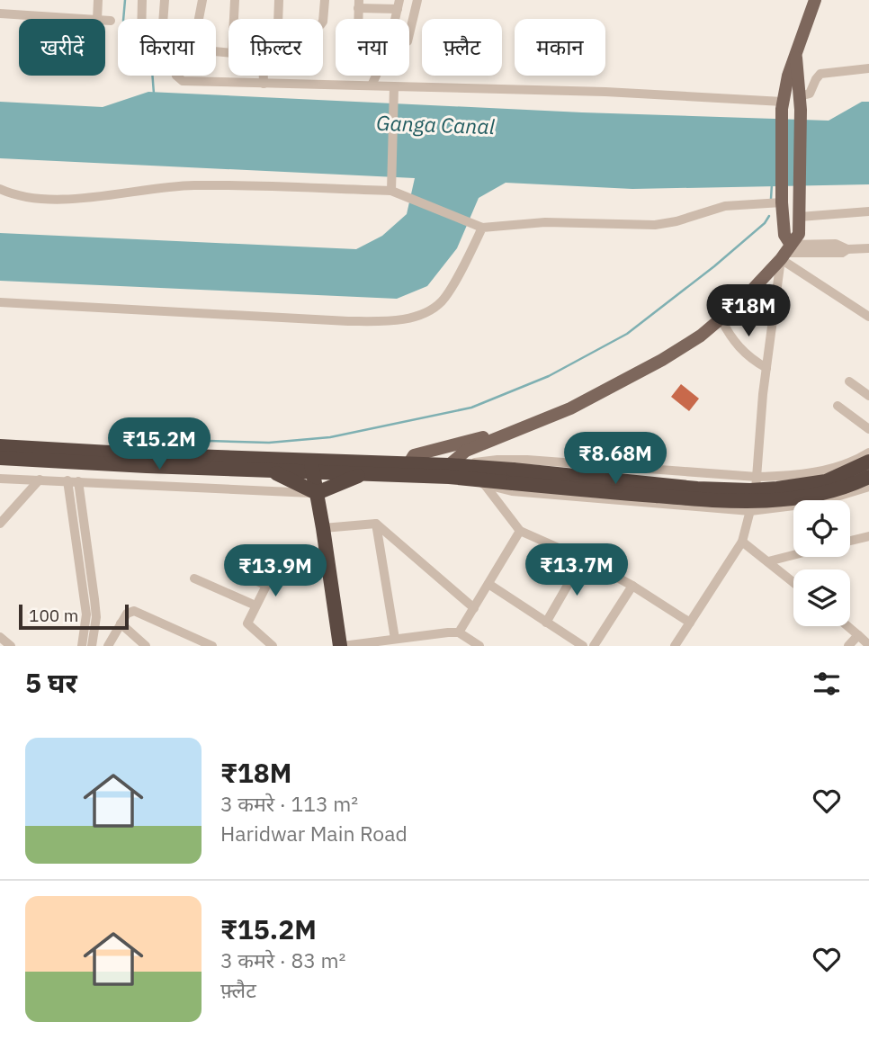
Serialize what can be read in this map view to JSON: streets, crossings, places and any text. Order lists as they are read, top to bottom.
{
  "water": ["Ganga Canal"],
  "scale_bar": "100 m",
  "page": {
    "chip": [
      "खरीदें",
      "किराया",
      "फ़िल्टर",
      "नया",
      "फ़्लैट",
      "मकान"
    ],
    "price": [
      "₹18M",
      "₹15.2M",
      "₹8.68M",
      "₹13.7M",
      "₹13.9M"
    ],
    "scale": "100 m",
    "heading": "5 घर",
    "list": [
      {
        "name": "₹18M",
        "note": "3 कमरे · 113 m² · Haridwar Main Road"
      },
      {
        "name": "₹15.2M",
        "note": "3 कमरे · 83 m² · फ़्लैट"
      }
    ]
  }
}
